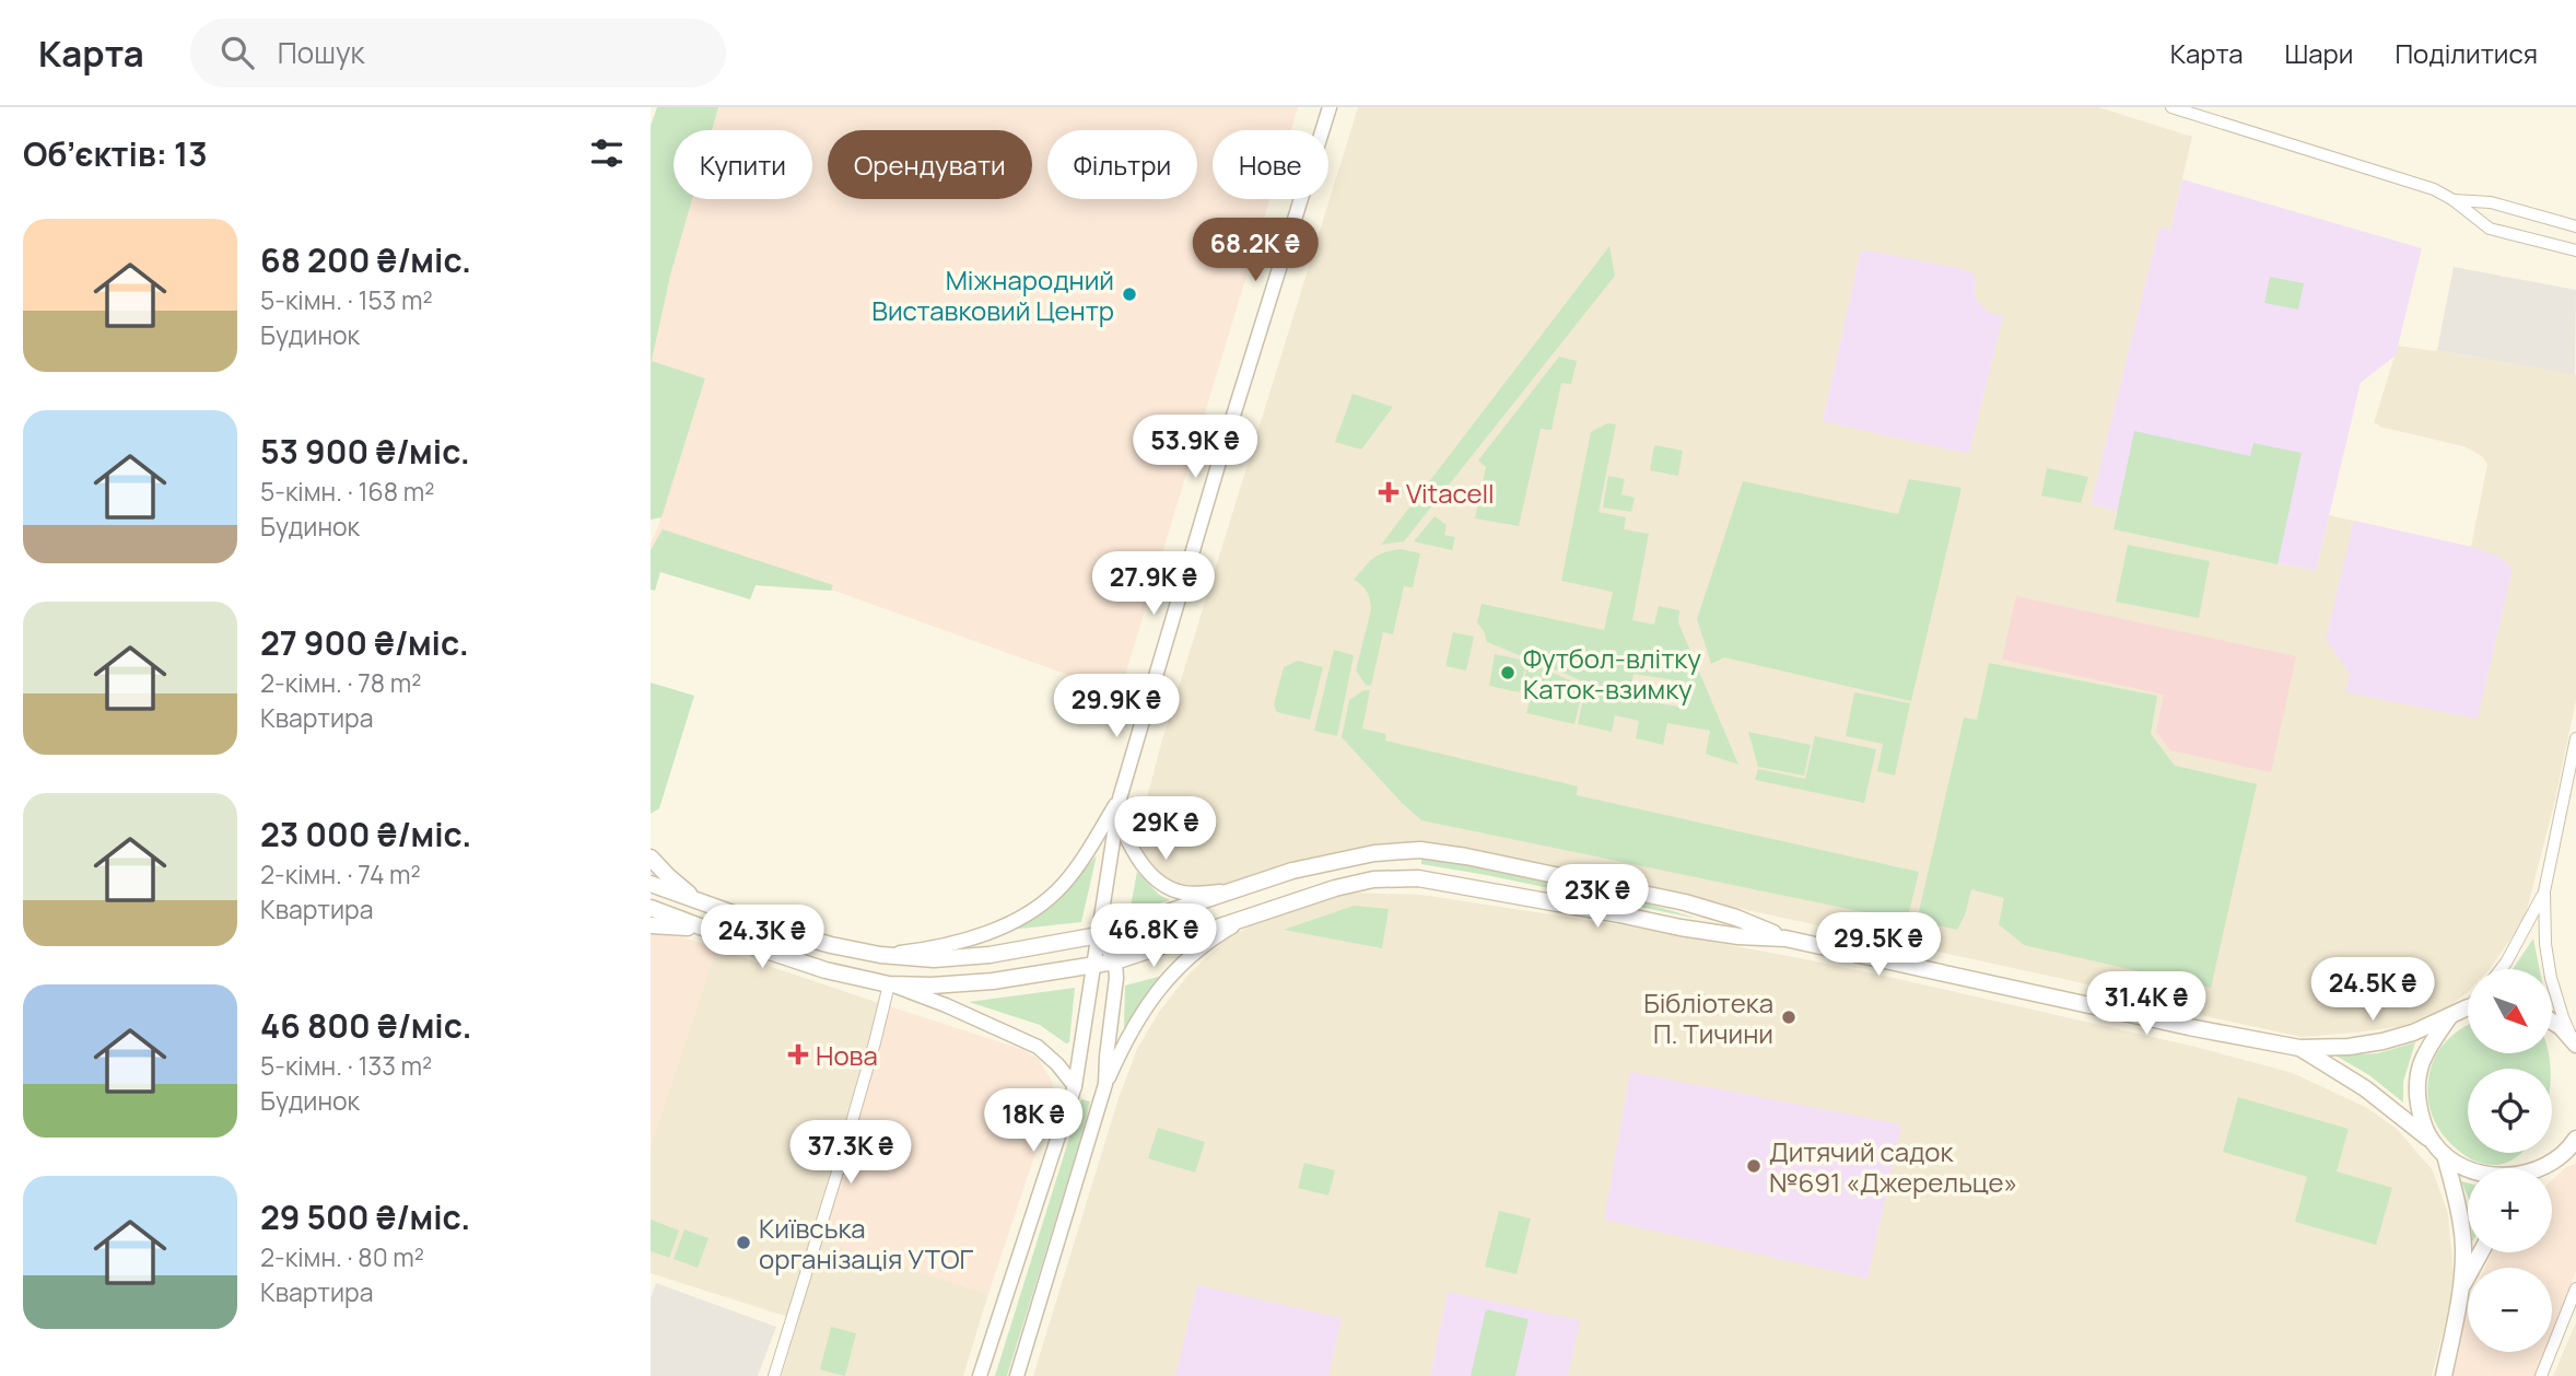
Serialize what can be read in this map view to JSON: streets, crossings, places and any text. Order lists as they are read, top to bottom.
{
  "places": {
    "other": [
      "Міжнародний Виставковий Центр",
      "Футбол-влітку Каток-взимку",
      "Бібліотека П. Тичини",
      "Дитячий садок №691 «Джерельце»",
      "Київська організація УТОГ"
    ],
    "health": ["Vitacell", "Нова"]
  },
  "north": "bottom right",
  "page": {
    "header": "Карта",
    "search": "Пошук",
    "nav": ["Карта", "Шари", "Поділитися"],
    "heading": "Об’єктів: 13",
    "chip": [
      "Купити",
      "Орендувати",
      "Фільтри",
      "Нове"
    ],
    "list": [
      {
        "name": "68 200 ₴/міс.",
        "note": "5-кімн. · 153 m² · Будинок"
      },
      {
        "name": "53 900 ₴/міс.",
        "note": "5-кімн. · 168 m² · Будинок"
      },
      {
        "name": "27 900 ₴/міс.",
        "note": "2-кімн. · 78 m² · Квартира"
      },
      {
        "name": "23 000 ₴/міс.",
        "note": "2-кімн. · 74 m² · Квартира"
      },
      {
        "name": "46 800 ₴/міс.",
        "note": "5-кімн. · 133 m² · Будинок"
      },
      {
        "name": "29 500 ₴/міс.",
        "note": "2-кімн. · 80 m² · Квартира"
      }
    ],
    "price": [
      "68.2K ₴",
      "53.9K ₴",
      "27.9K ₴",
      "29.9K ₴",
      "29K ₴",
      "23K ₴",
      "46.8K ₴",
      "24.3K ₴",
      "29.5K ₴",
      "24.5K ₴",
      "31.4K ₴",
      "18K ₴",
      "37.3K ₴"
    ],
    "map_buttons": ["+", "−"]
  }
}
